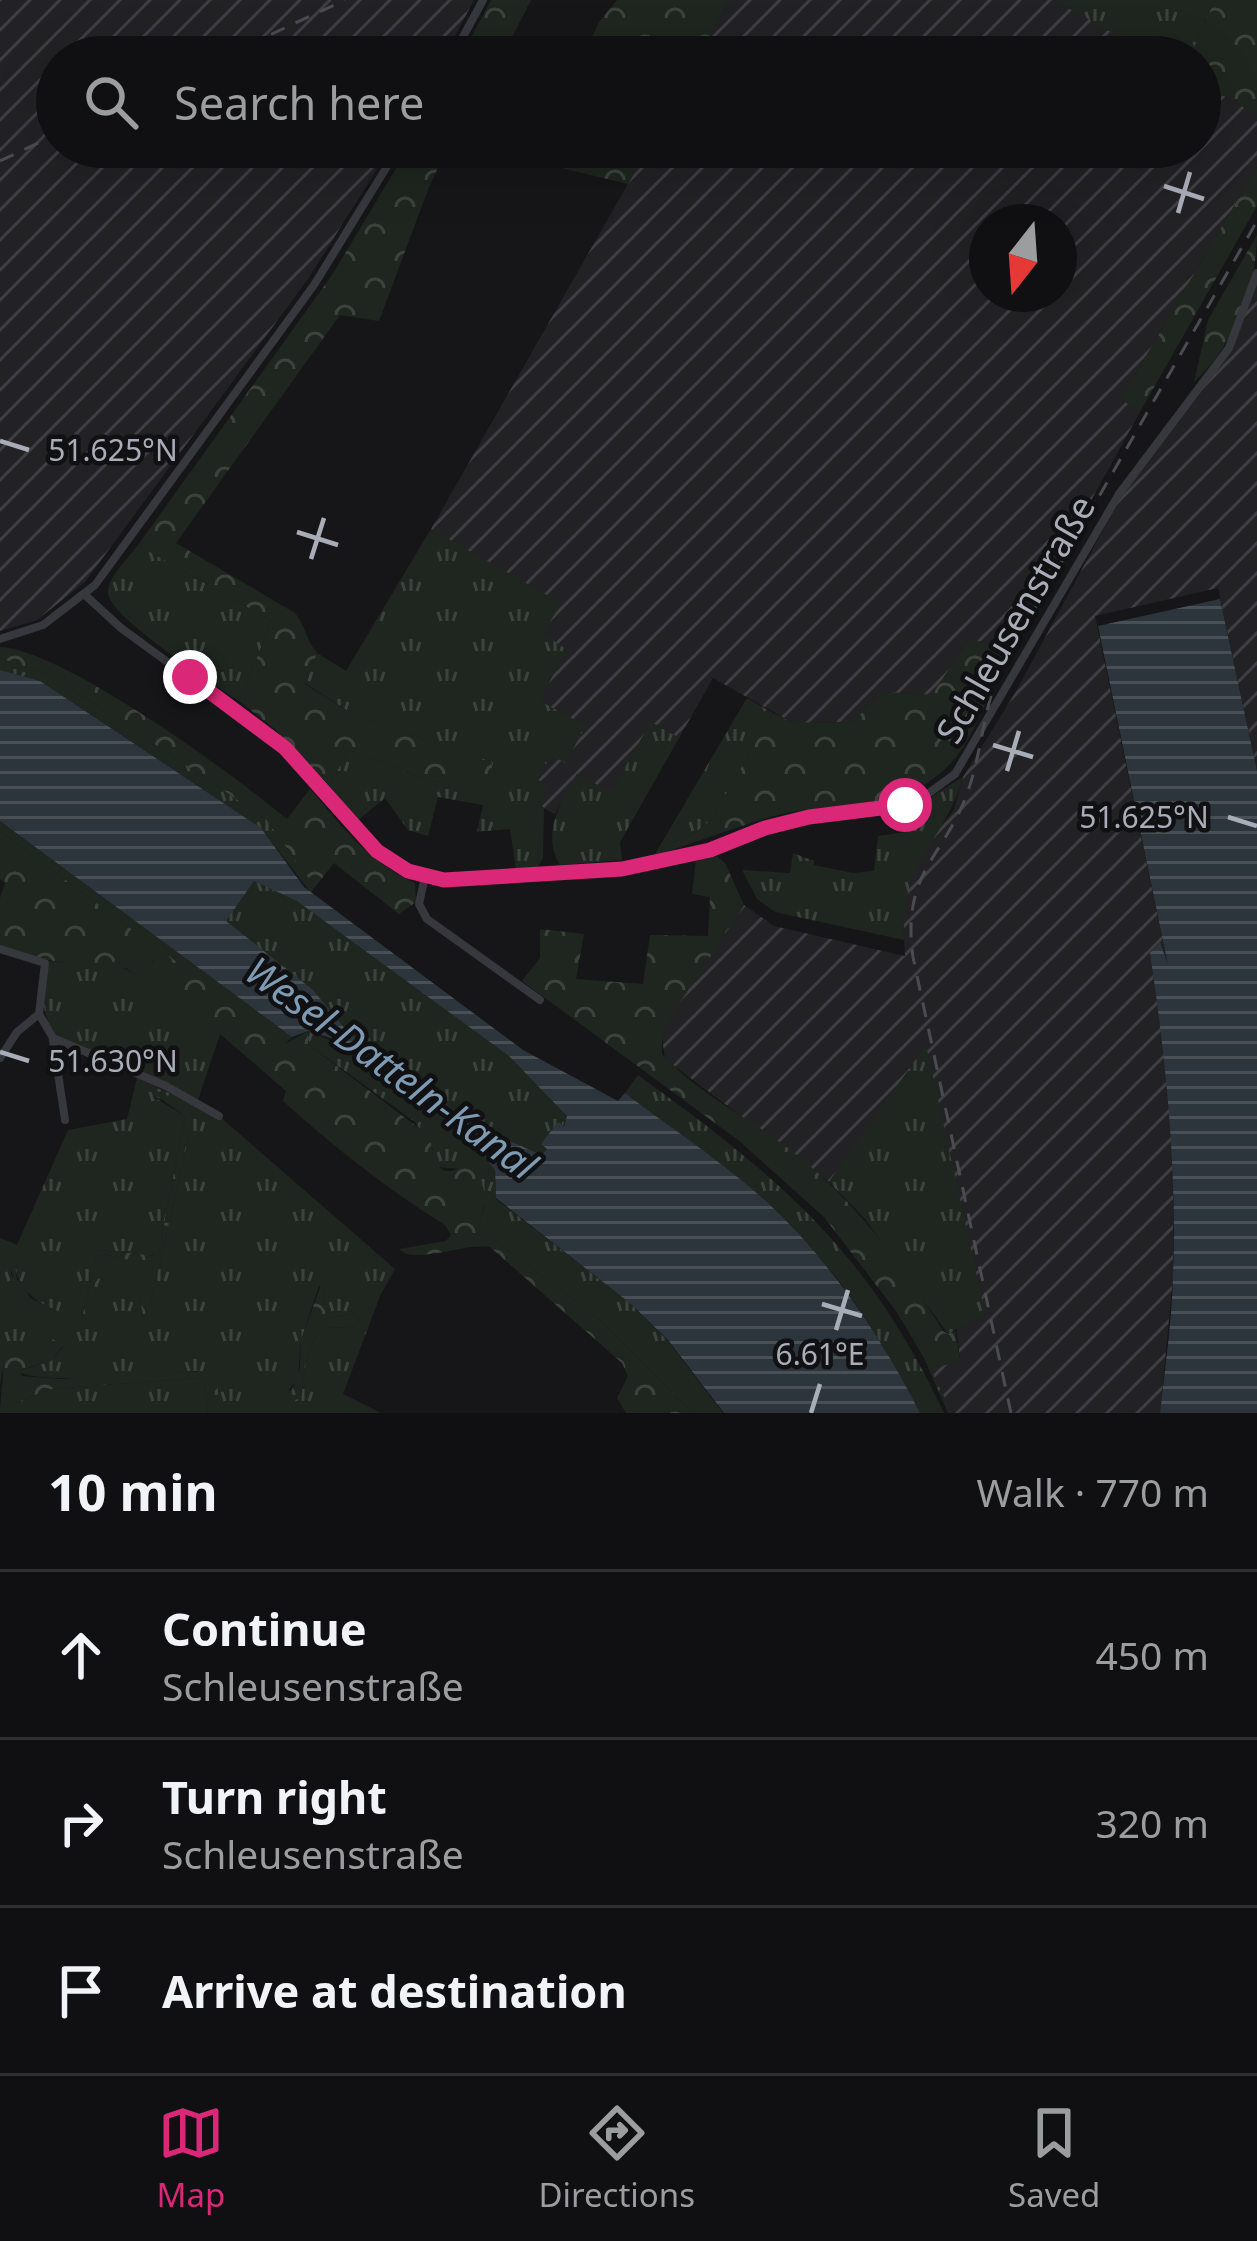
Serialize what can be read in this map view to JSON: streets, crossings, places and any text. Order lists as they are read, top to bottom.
{
  "streets": {
    "street": ["Schleusenstraße"]
  },
  "water": ["Wesel-Datteln-Kanal"],
  "north": "bottom",
  "page": {
    "search": "Search here",
    "heading": ["10 min", "Walk · 770 m"],
    "list": [
      ["Continue", "Schleusenstraße", "450 m"],
      ["Turn right", "Schleusenstraße", "320 m"],
      "Arrive at destination"
    ],
    "nav": ["Map", "Directions", "Saved"]
  },
  "coordinates": ["51.625°N", "51.630°N", "6.61°E"]
}
